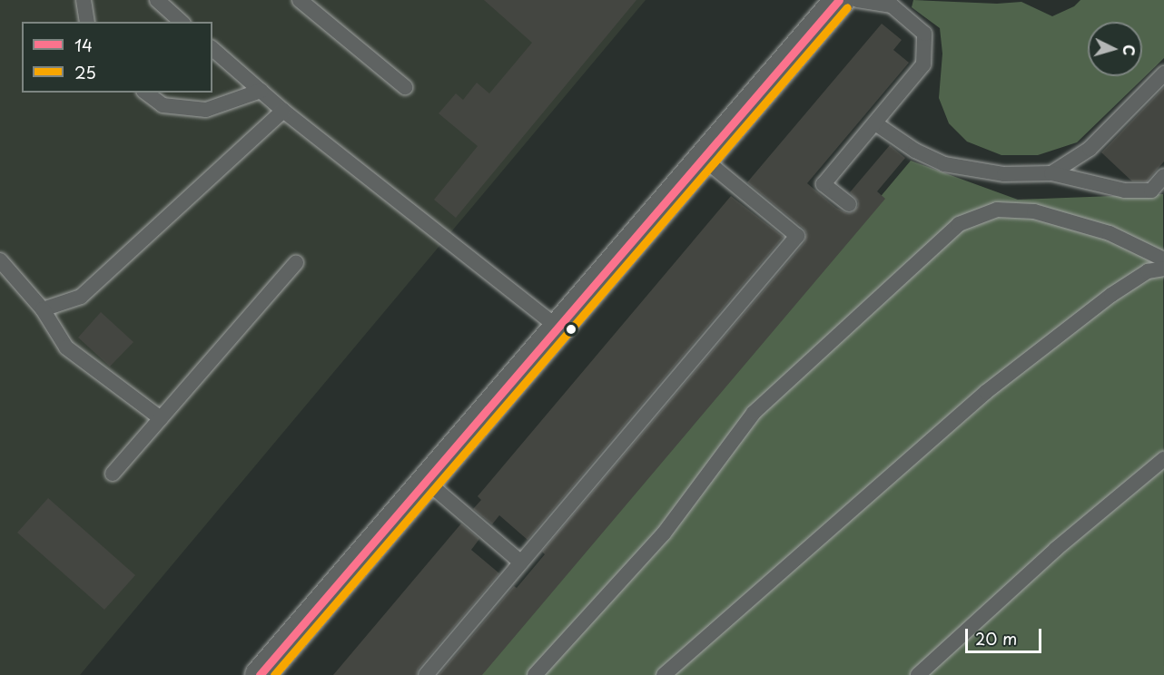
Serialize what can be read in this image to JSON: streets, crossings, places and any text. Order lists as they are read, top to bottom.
{
  "lines": ["transit line 14", "transit line 25"],
  "legend": ["14", "25"],
  "scale_bar": "20 m",
  "north": "right"
}
